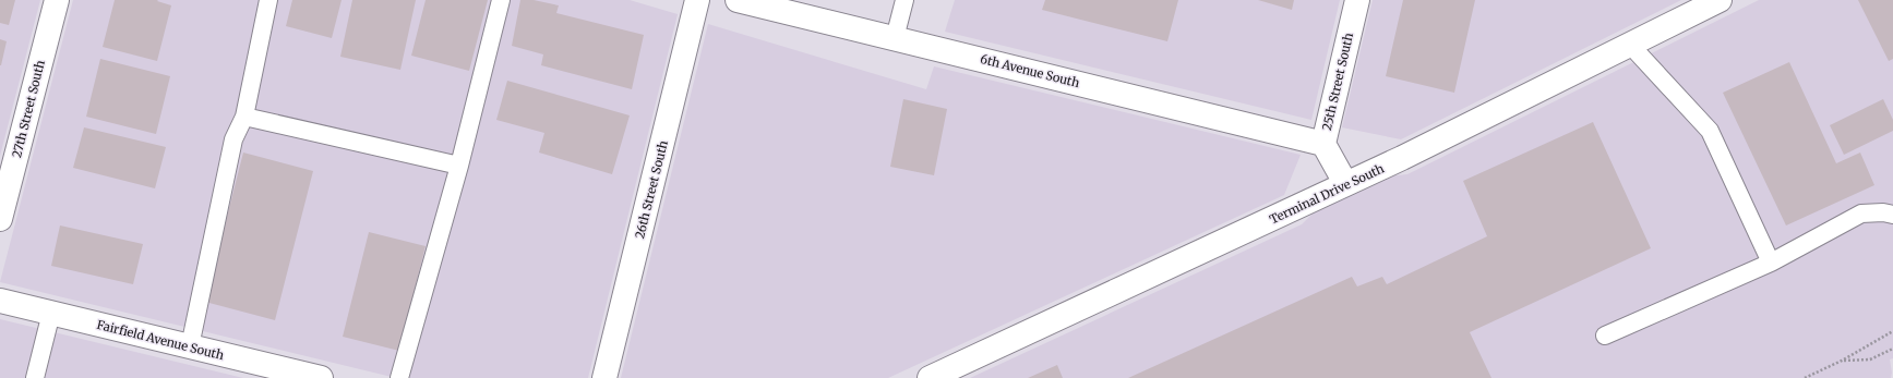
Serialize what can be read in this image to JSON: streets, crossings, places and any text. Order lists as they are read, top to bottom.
{
  "streets": {
    "street": [
      "6th Avenue South",
      "25th Street South",
      "27th Street South",
      "26th Street South",
      "Terminal Drive South",
      "Fairfield Avenue South"
    ]
  },
  "crossings": [
    ["6th Avenue South", "25th Street South"],
    ["25th Street South", "Terminal Drive South"]
  ]
}
